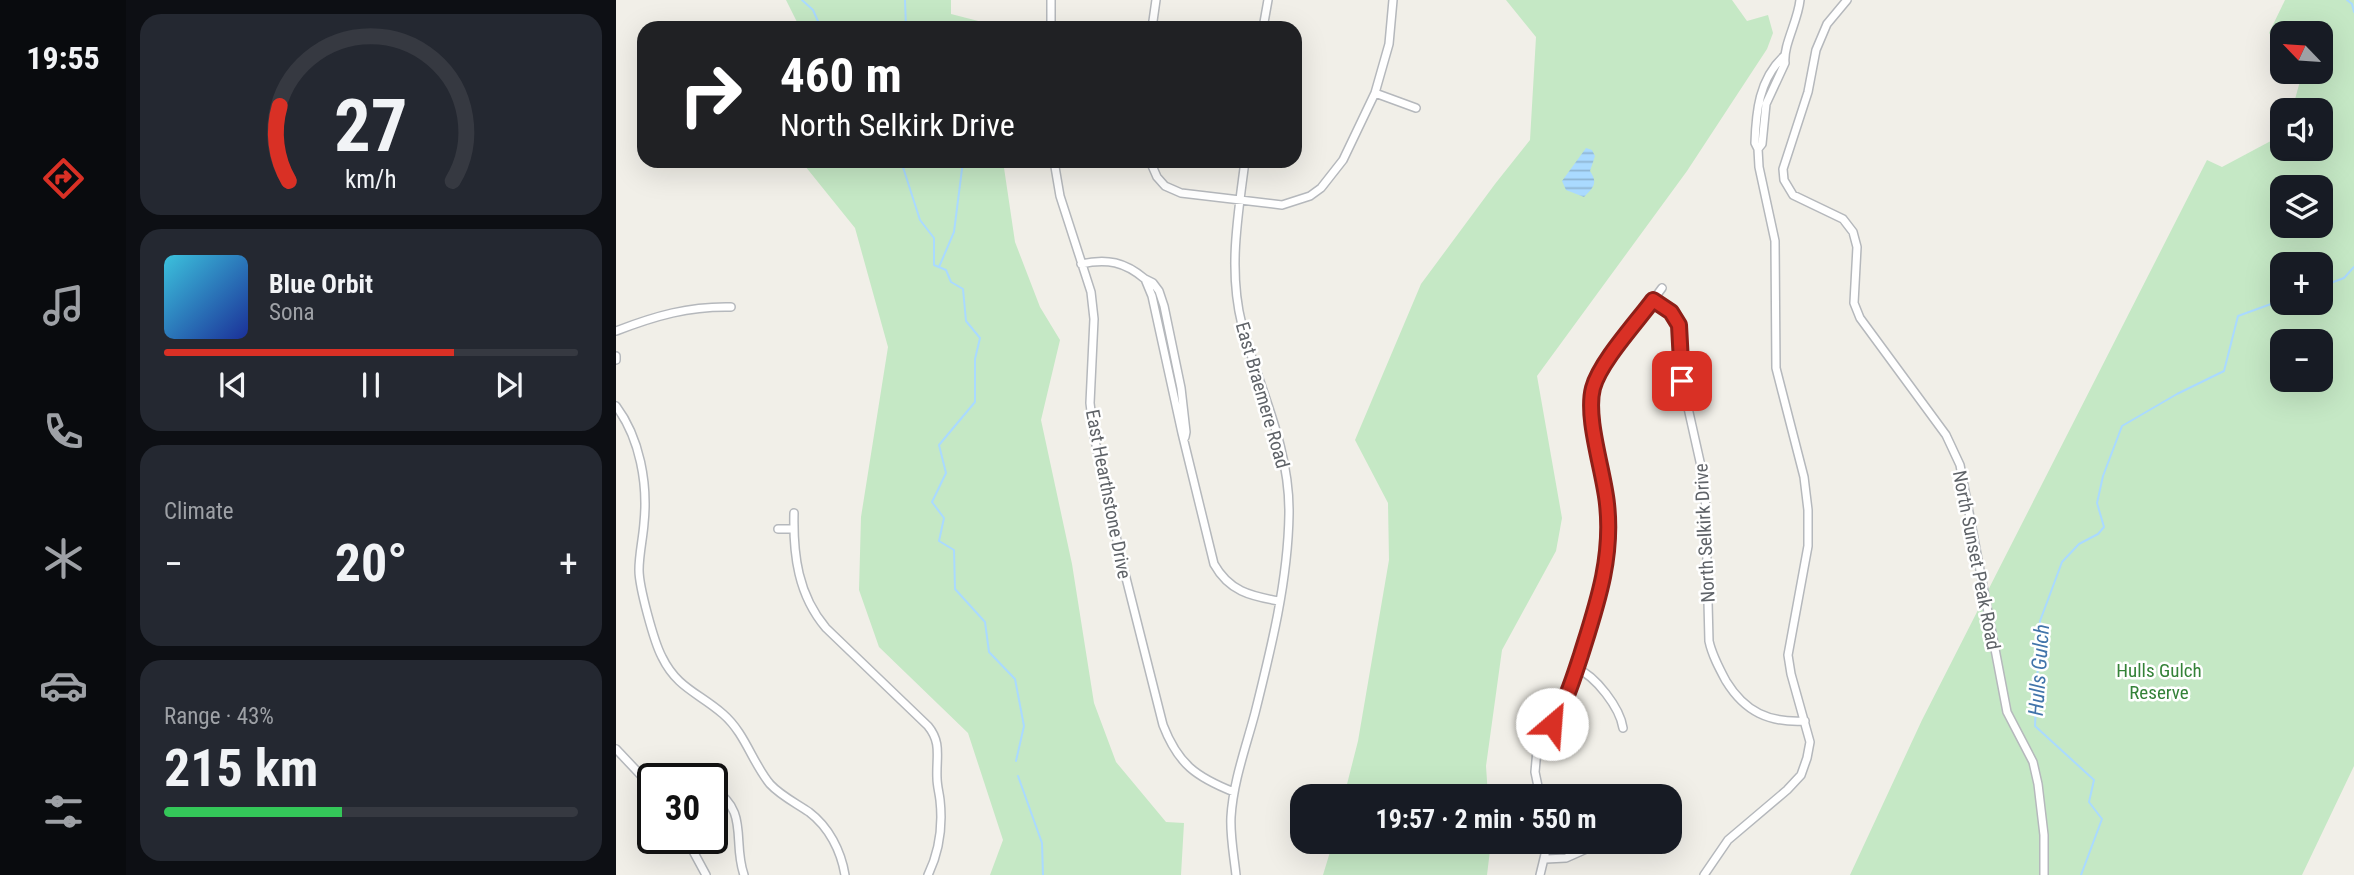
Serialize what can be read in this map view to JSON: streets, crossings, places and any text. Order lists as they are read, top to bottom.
{
  "streets": {
    "street": [
      "East Braemere Road",
      "East Hearthstone Drive",
      "North Selkirk Drive",
      "North Sunset Peak Road"
    ]
  },
  "crossings": [
    ["East Braemere Road", "East Hearthstone Drive"]
  ],
  "water": ["Hulls Gulch"],
  "parks": ["Hulls Gulch Reserve"],
  "north": "top left",
  "page": {
    "tabs": "19:55",
    "map_buttons": ["+", "−"],
    "turn": ["460 m", "North Selkirk Drive"],
    "song": ["Blue Orbit", "Sona"],
    "tile": [
      "Climate",
      ["Range · 43%", "215 km"]
    ],
    "heat": ["−", "20°", "+"],
    "limit": "30",
    "trip": "19:57 · 2 min · 550 m",
    "gauge": ["27", "km/h"]
  }
}
